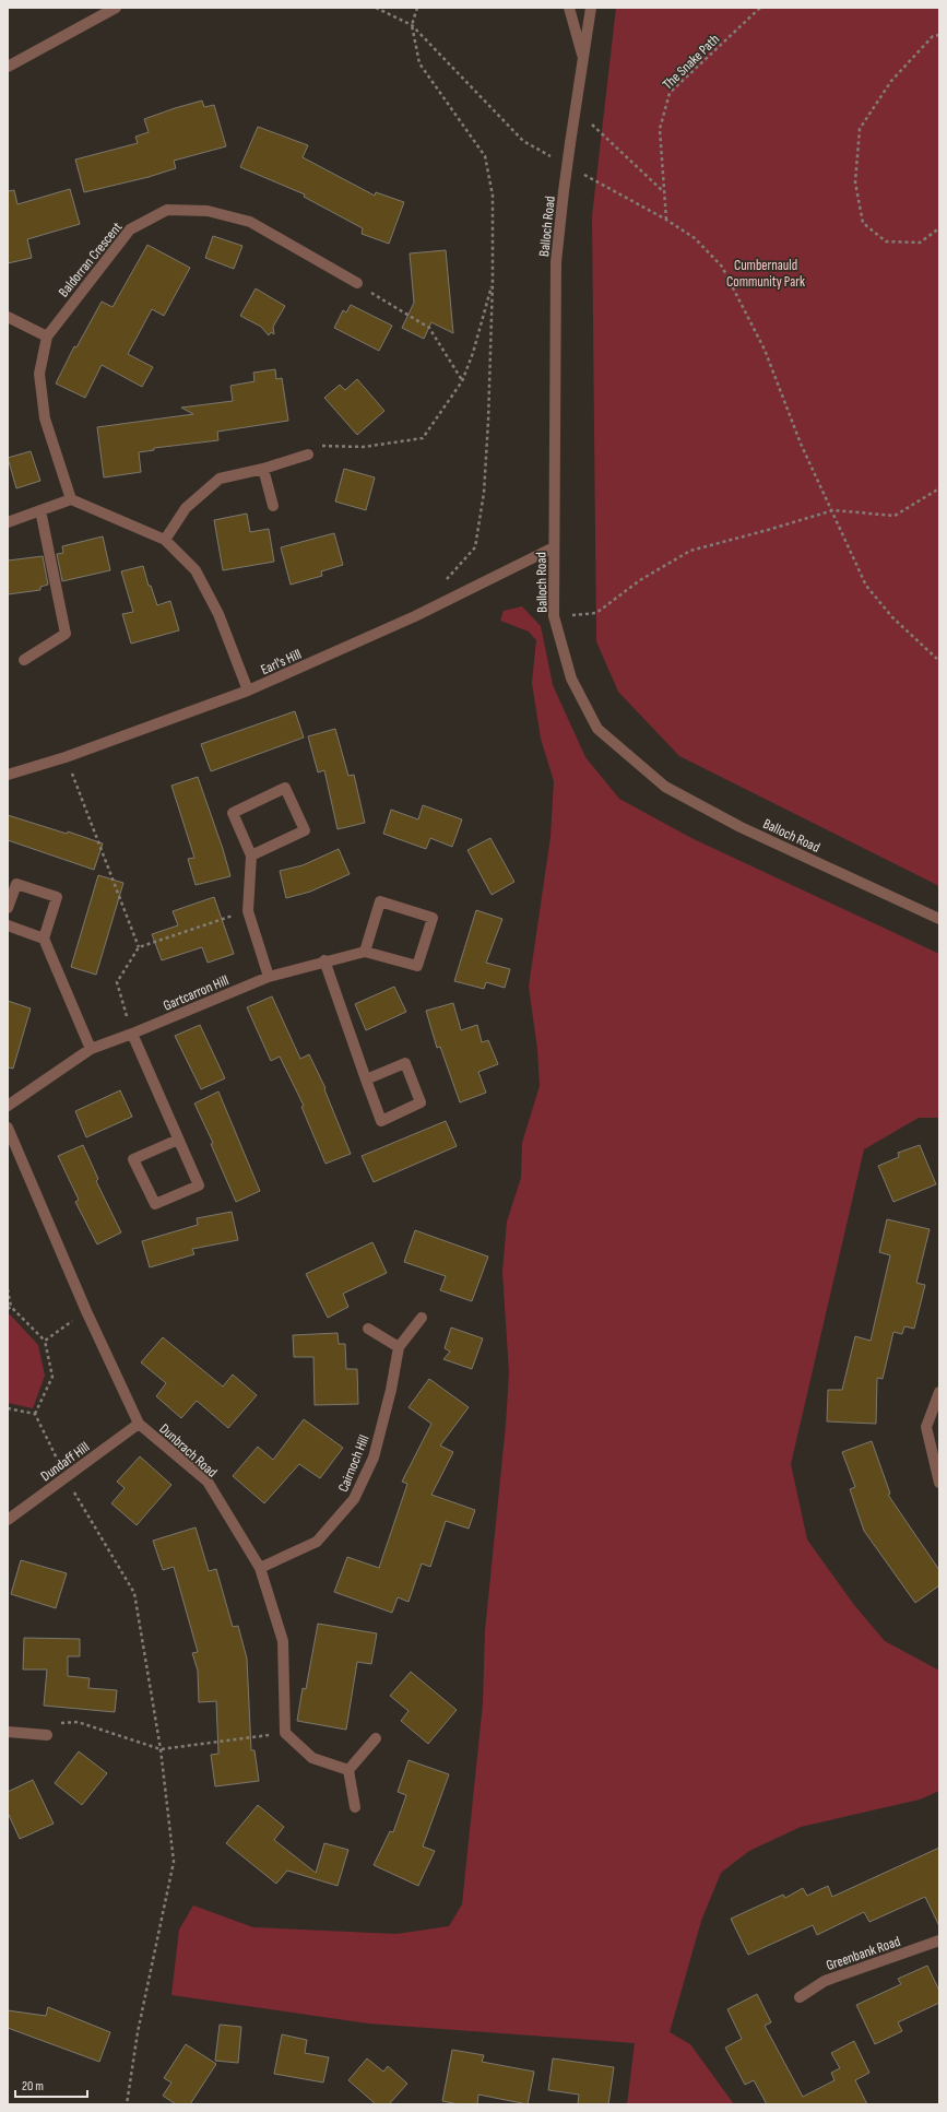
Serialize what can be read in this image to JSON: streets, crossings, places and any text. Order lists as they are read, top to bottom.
{
  "streets": {
    "street": [
      "Balloch Road",
      "Baldorran Crescent",
      "Earl's Hill",
      "Gartcarron Hill",
      "Dunbrach Road",
      "Dundaff Hill",
      "Cairnoch Hill",
      "Greenbank Road"
    ],
    "path": ["The Snake Path"]
  },
  "crossings": [
    ["Balloch Road", "Earl's Hill"],
    ["Dunbrach Road", "Dundaff Hill"],
    ["Dunbrach Road", "Cairnoch Hill"]
  ],
  "parks": ["Cumbernauld Community Park"],
  "scale_bar": "20 m"
}
